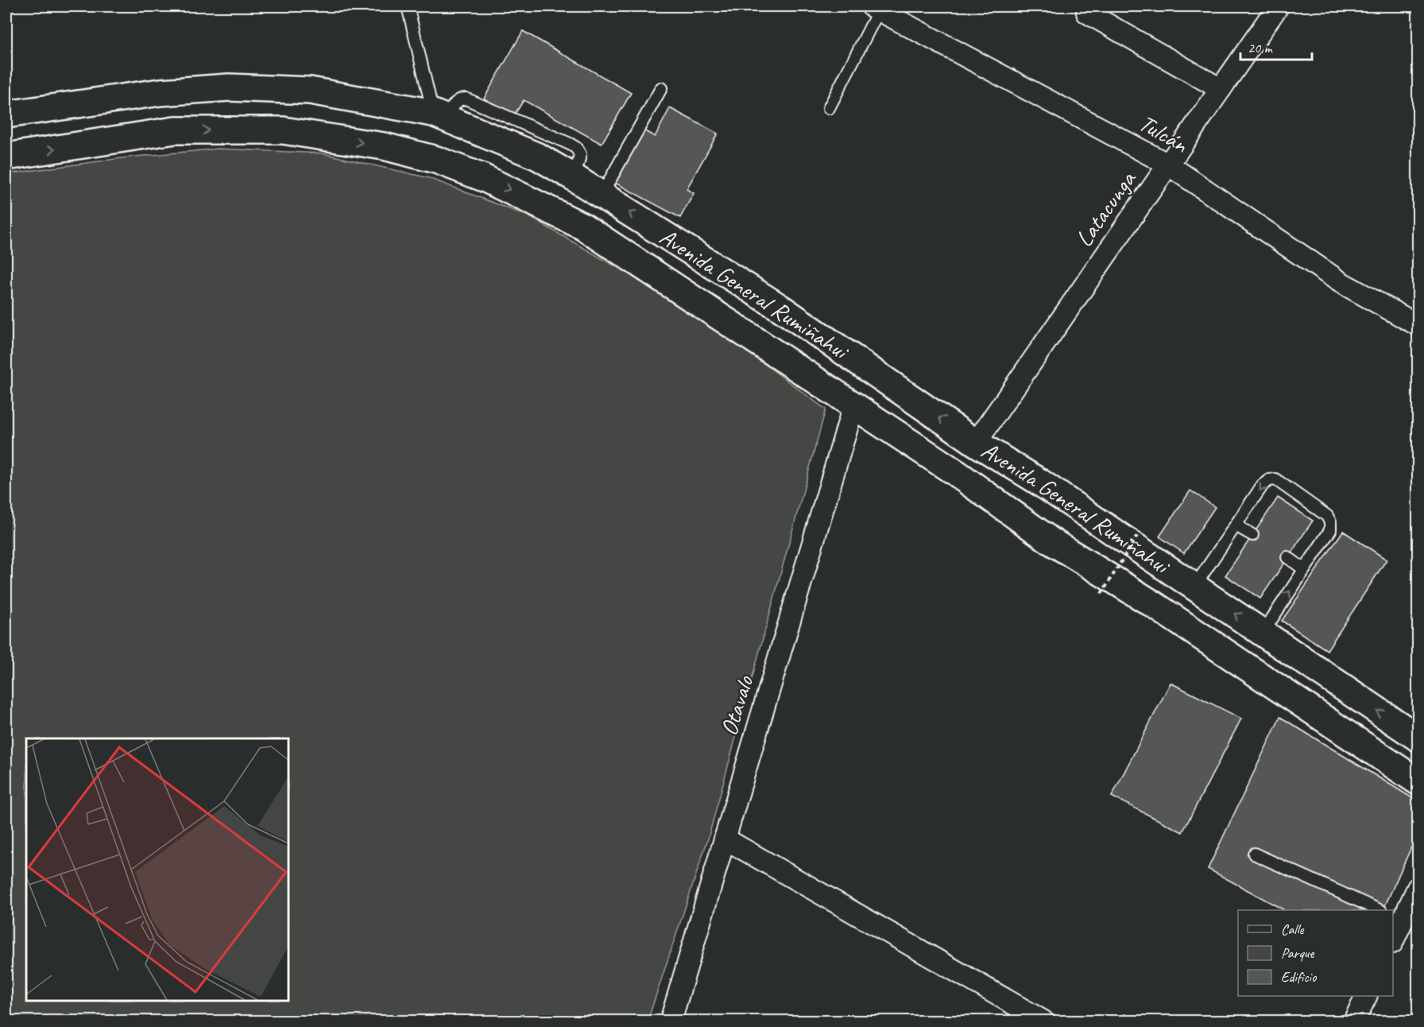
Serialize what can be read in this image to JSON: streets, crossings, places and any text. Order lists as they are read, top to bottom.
{
  "streets": {
    "highway": ["Avenida General Rumiñahui"],
    "street": ["Tulcán", "Latacunga", "Otavalo"]
  },
  "crossings": [
    ["Tulcán", "Latacunga"],
    ["Latacunga", "Avenida General Rumiñahui"],
    ["Avenida General Rumiñahui", "Otavalo"]
  ],
  "legend": ["Calle", "Parque", "Edificio"],
  "scale_bar": "20 m"
}
